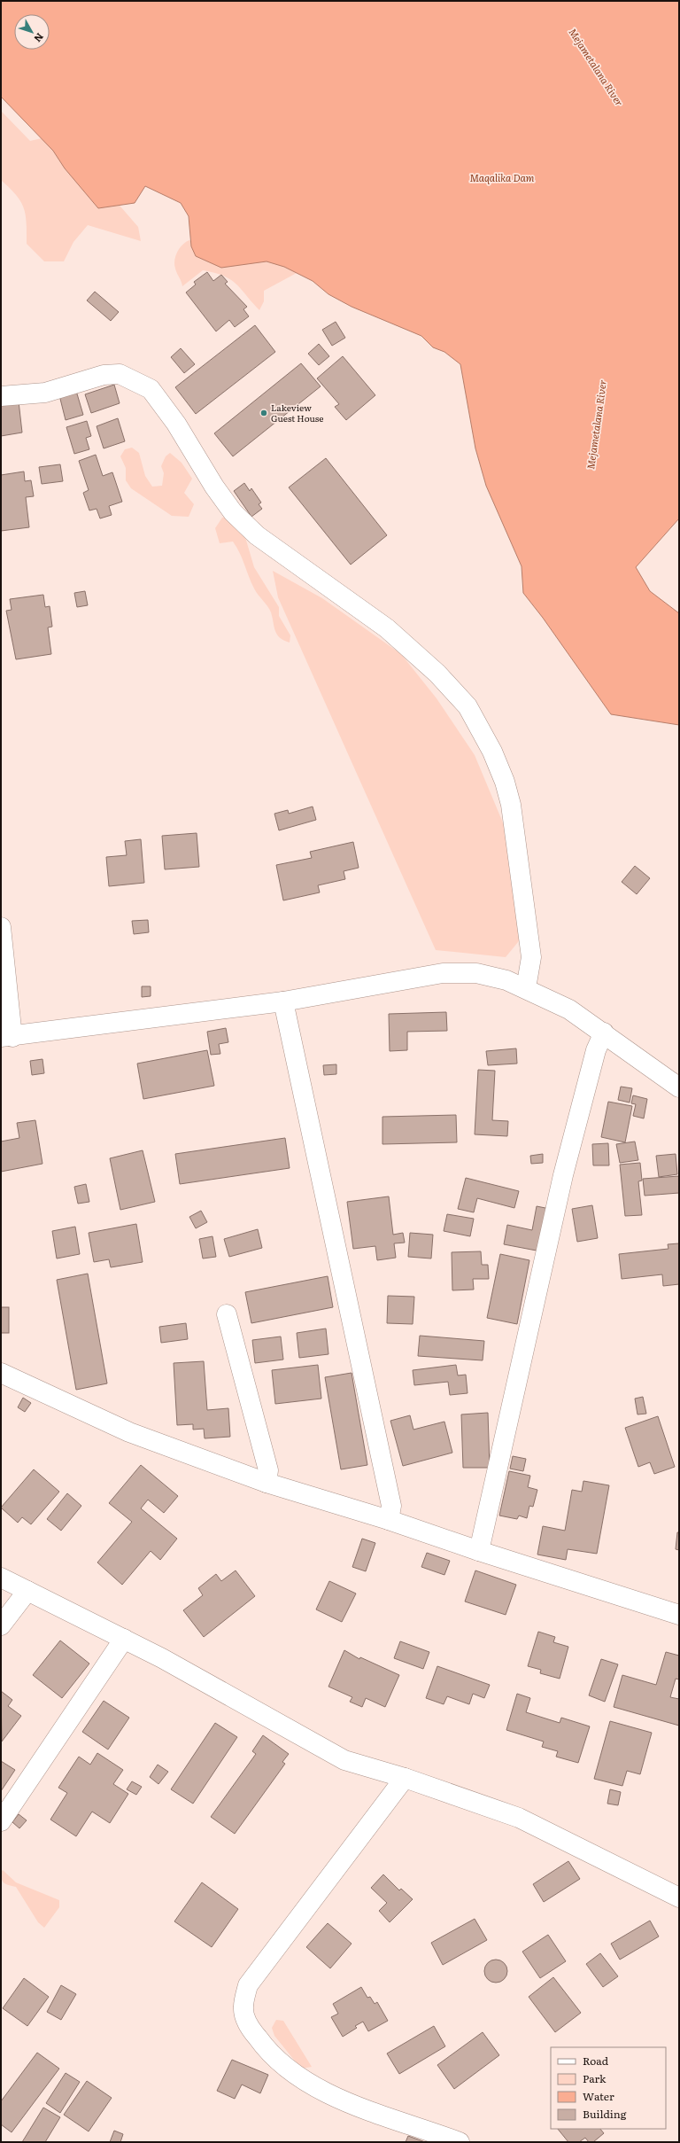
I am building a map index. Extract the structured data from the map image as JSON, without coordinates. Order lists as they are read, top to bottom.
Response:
{
  "water": ["Mejametalana River", "Maqalika Dam"],
  "places": ["Lakeview Guest House"],
  "legend": [
    "Road",
    "Park",
    "Water",
    "Building"
  ],
  "north": "bottom right"
}
